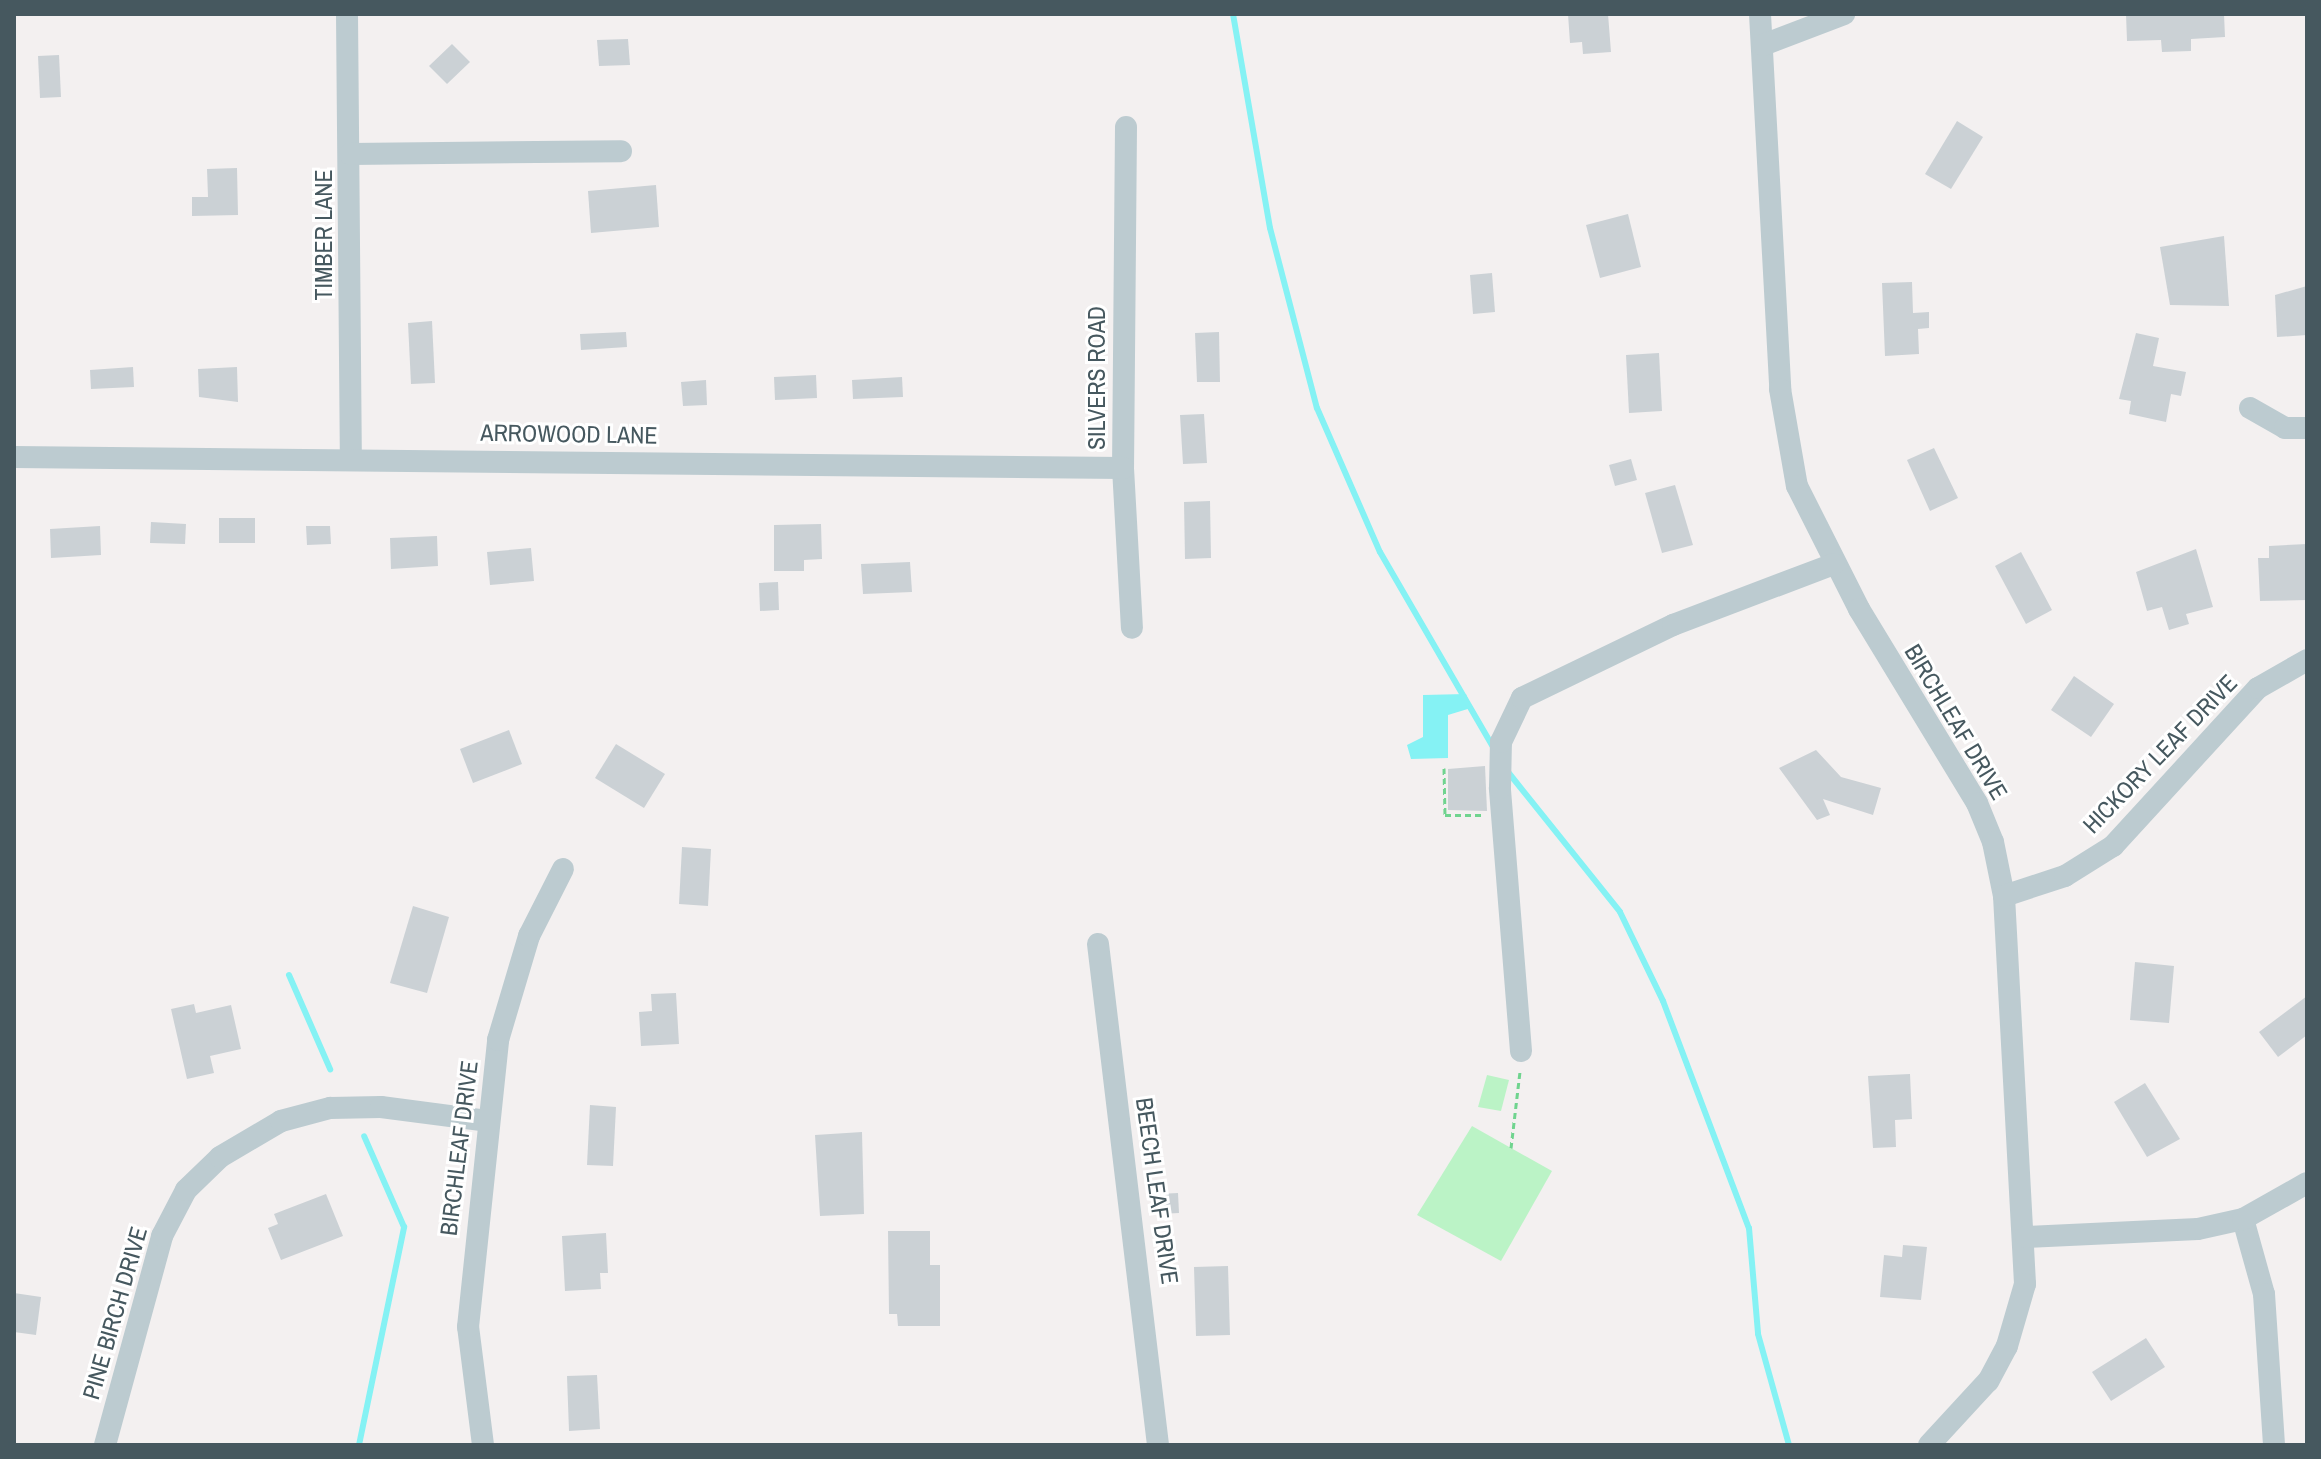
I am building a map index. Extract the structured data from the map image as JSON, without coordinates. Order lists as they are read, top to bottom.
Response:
{
  "streets": {
    "street": [
      "TIMBER LANE",
      "SILVERS ROAD",
      "ARROWOOD LANE",
      "BIRCHLEAF DRIVE",
      "HICKORY LEAF DRIVE",
      "BEECH LEAF DRIVE",
      "PINE BIRCH DRIVE"
    ]
  },
  "crossings": [
    ["TIMBER LANE", "ARROWOOD LANE"],
    ["SILVERS ROAD", "ARROWOOD LANE"],
    ["BIRCHLEAF DRIVE", "HICKORY LEAF DRIVE"],
    ["BIRCHLEAF DRIVE", "PINE BIRCH DRIVE"]
  ]
}
